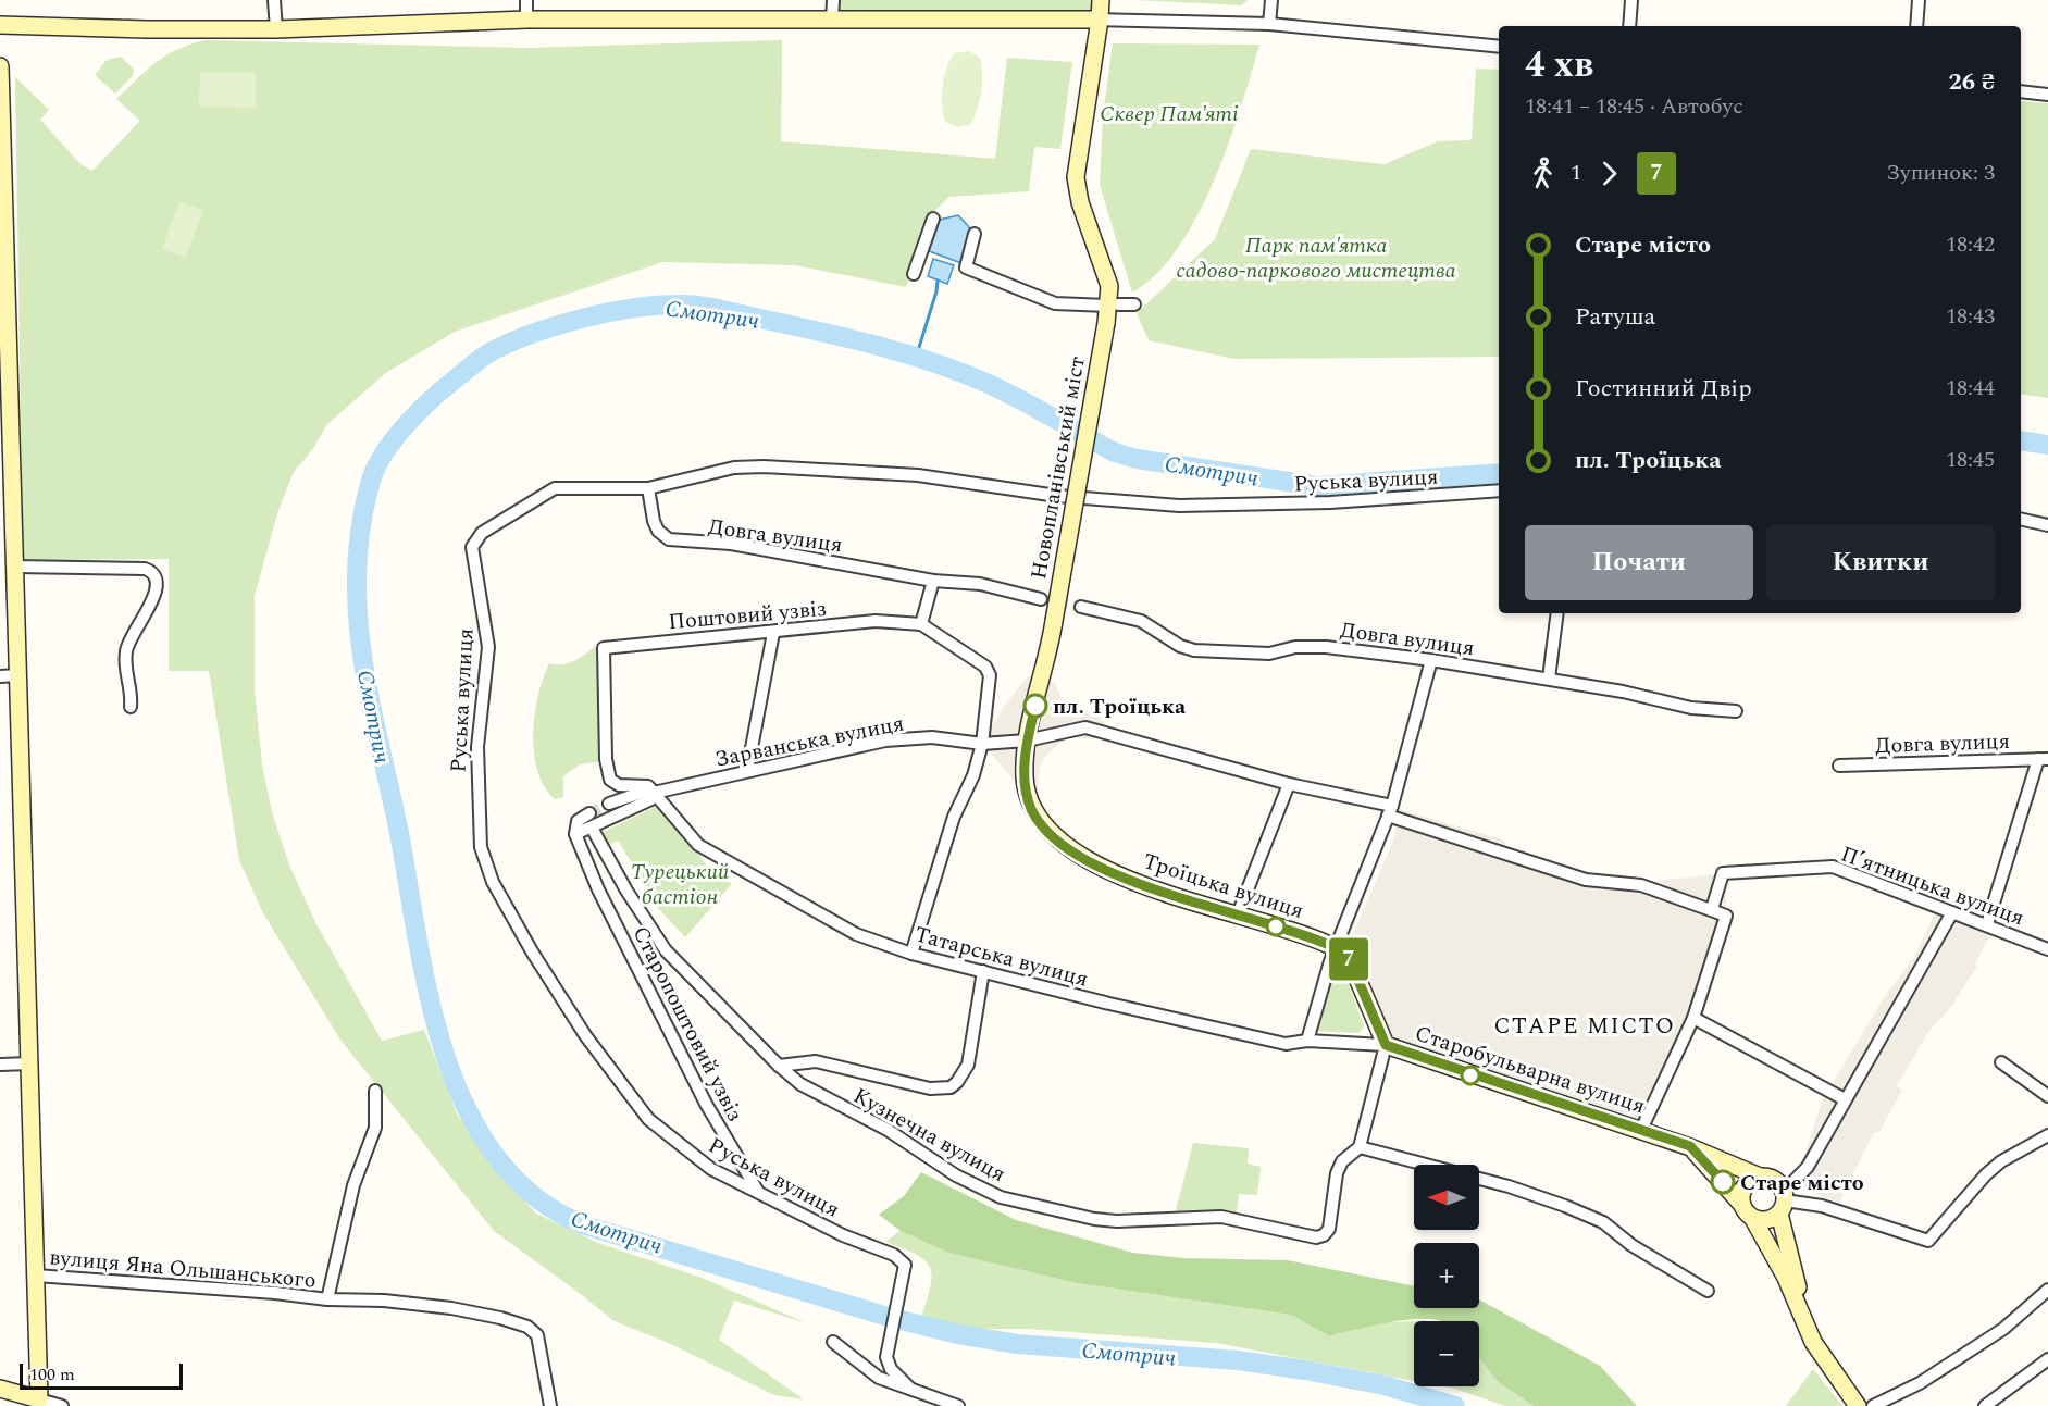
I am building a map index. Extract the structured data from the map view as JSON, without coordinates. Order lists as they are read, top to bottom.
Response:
{
  "streets": {
    "street": [
      "Новопланівський міст",
      "Руська вулиця",
      "Довга вулиця",
      "Поштовий узвіз",
      "Зарванська вулиця",
      "Троїцька вулиця",
      "Пʼятницька вулиця",
      "Татарська вулиця",
      "Старопоштовий узвіз",
      "Старобульварна вулиця",
      "Кузнечна вулиця",
      "вулиця Яна Ольшанського"
    ]
  },
  "crossings": [
    ["Новопланівський міст", "Зарванська вулиця"],
    ["Новопланівський міст", "Троїцька вулиця"],
    ["Руська вулиця", "Довга вулиця"],
    ["Руська вулиця", "Старопоштовий узвіз"],
    ["Поштовий узвіз", "Зарванська вулиця"],
    ["Поштовий узвіз", "Татарська вулиця"],
    ["Зарванська вулиця", "Троїцька вулиця"],
    ["Зарванська вулиця", "Пʼятницька вулиця"],
    ["Зарванська вулиця", "Татарська вулиця"],
    ["Троїцька вулиця", "Старобульварна вулиця"],
    ["Татарська вулиця", "Старобульварна вулиця"]
  ],
  "districts": ["СТАРЕ МІСТО"],
  "water": ["Смотрич"],
  "parks": ["Сквер Пам'яті", "Парк пам'ятка садово-паркового мистецтва", "Турецький бастіон"],
  "places": ["пл. Троїцька", "Старе місто"],
  "lines": ["bus line 7"],
  "scale_bar": "100 m",
  "north": "left",
  "page": {
    "on_map": "7",
    "heading": ["4 хв", "18:41 – 18:45 · Автобус", "26 ₴"],
    "legs": ["1", "7", "Зупинок: 3"],
    "list": [
      {
        "name": "Старе місто",
        "value": "18:42"
      },
      {
        "name": "Ратуша",
        "value": "18:43"
      },
      {
        "name": "Гостинний Двір",
        "value": "18:44"
      },
      {
        "name": "пл. Троїцька",
        "value": "18:45"
      }
    ],
    "buttons": ["Почати", "Квитки"],
    "map_buttons": ["+", "−"],
    "scale": "100 m"
  }
}
